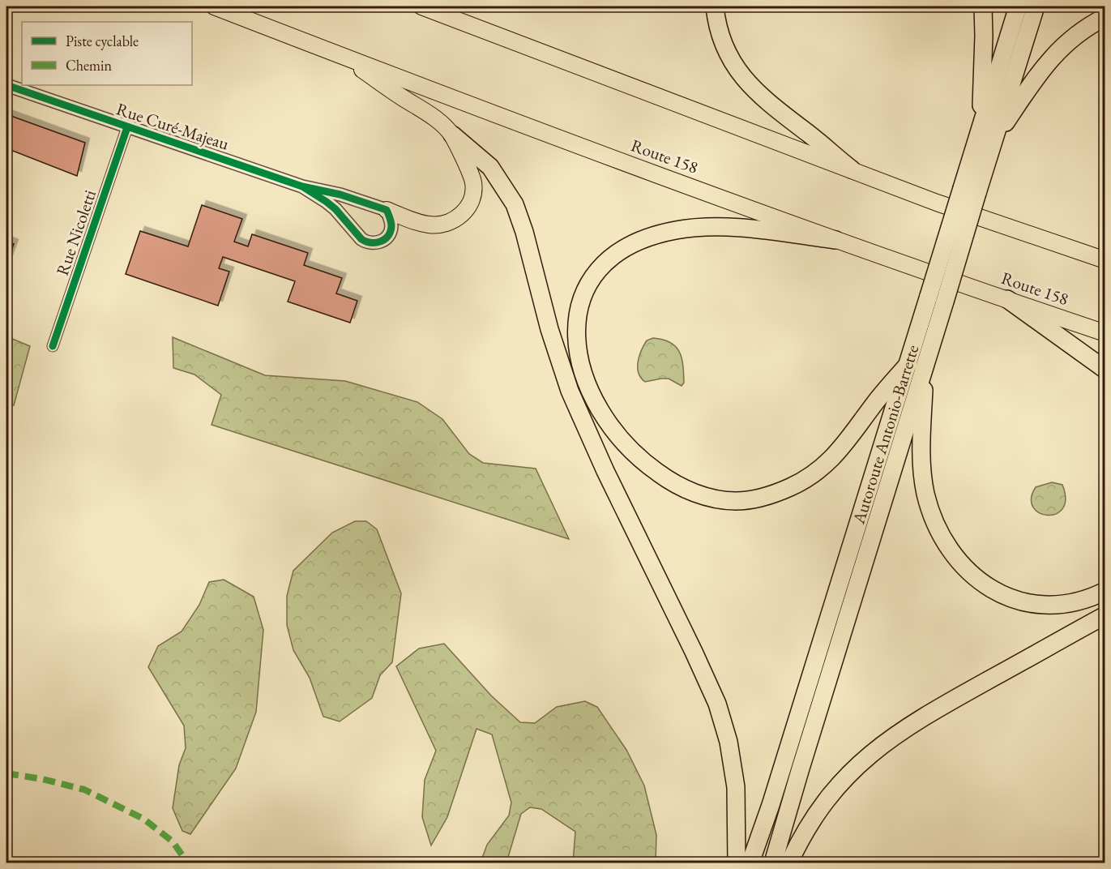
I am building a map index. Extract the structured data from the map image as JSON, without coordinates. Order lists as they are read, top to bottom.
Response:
{
  "streets": {
    "highway": ["Route 158", "Autoroute Antonio-Barrette"],
    "street": ["Rue Curé-Majeau", "Rue Nicoletti"]
  },
  "crossings": [
    ["Rue Curé-Majeau", "Rue Nicoletti"]
  ],
  "legend": ["Piste cyclable", "Chemin"]
}
